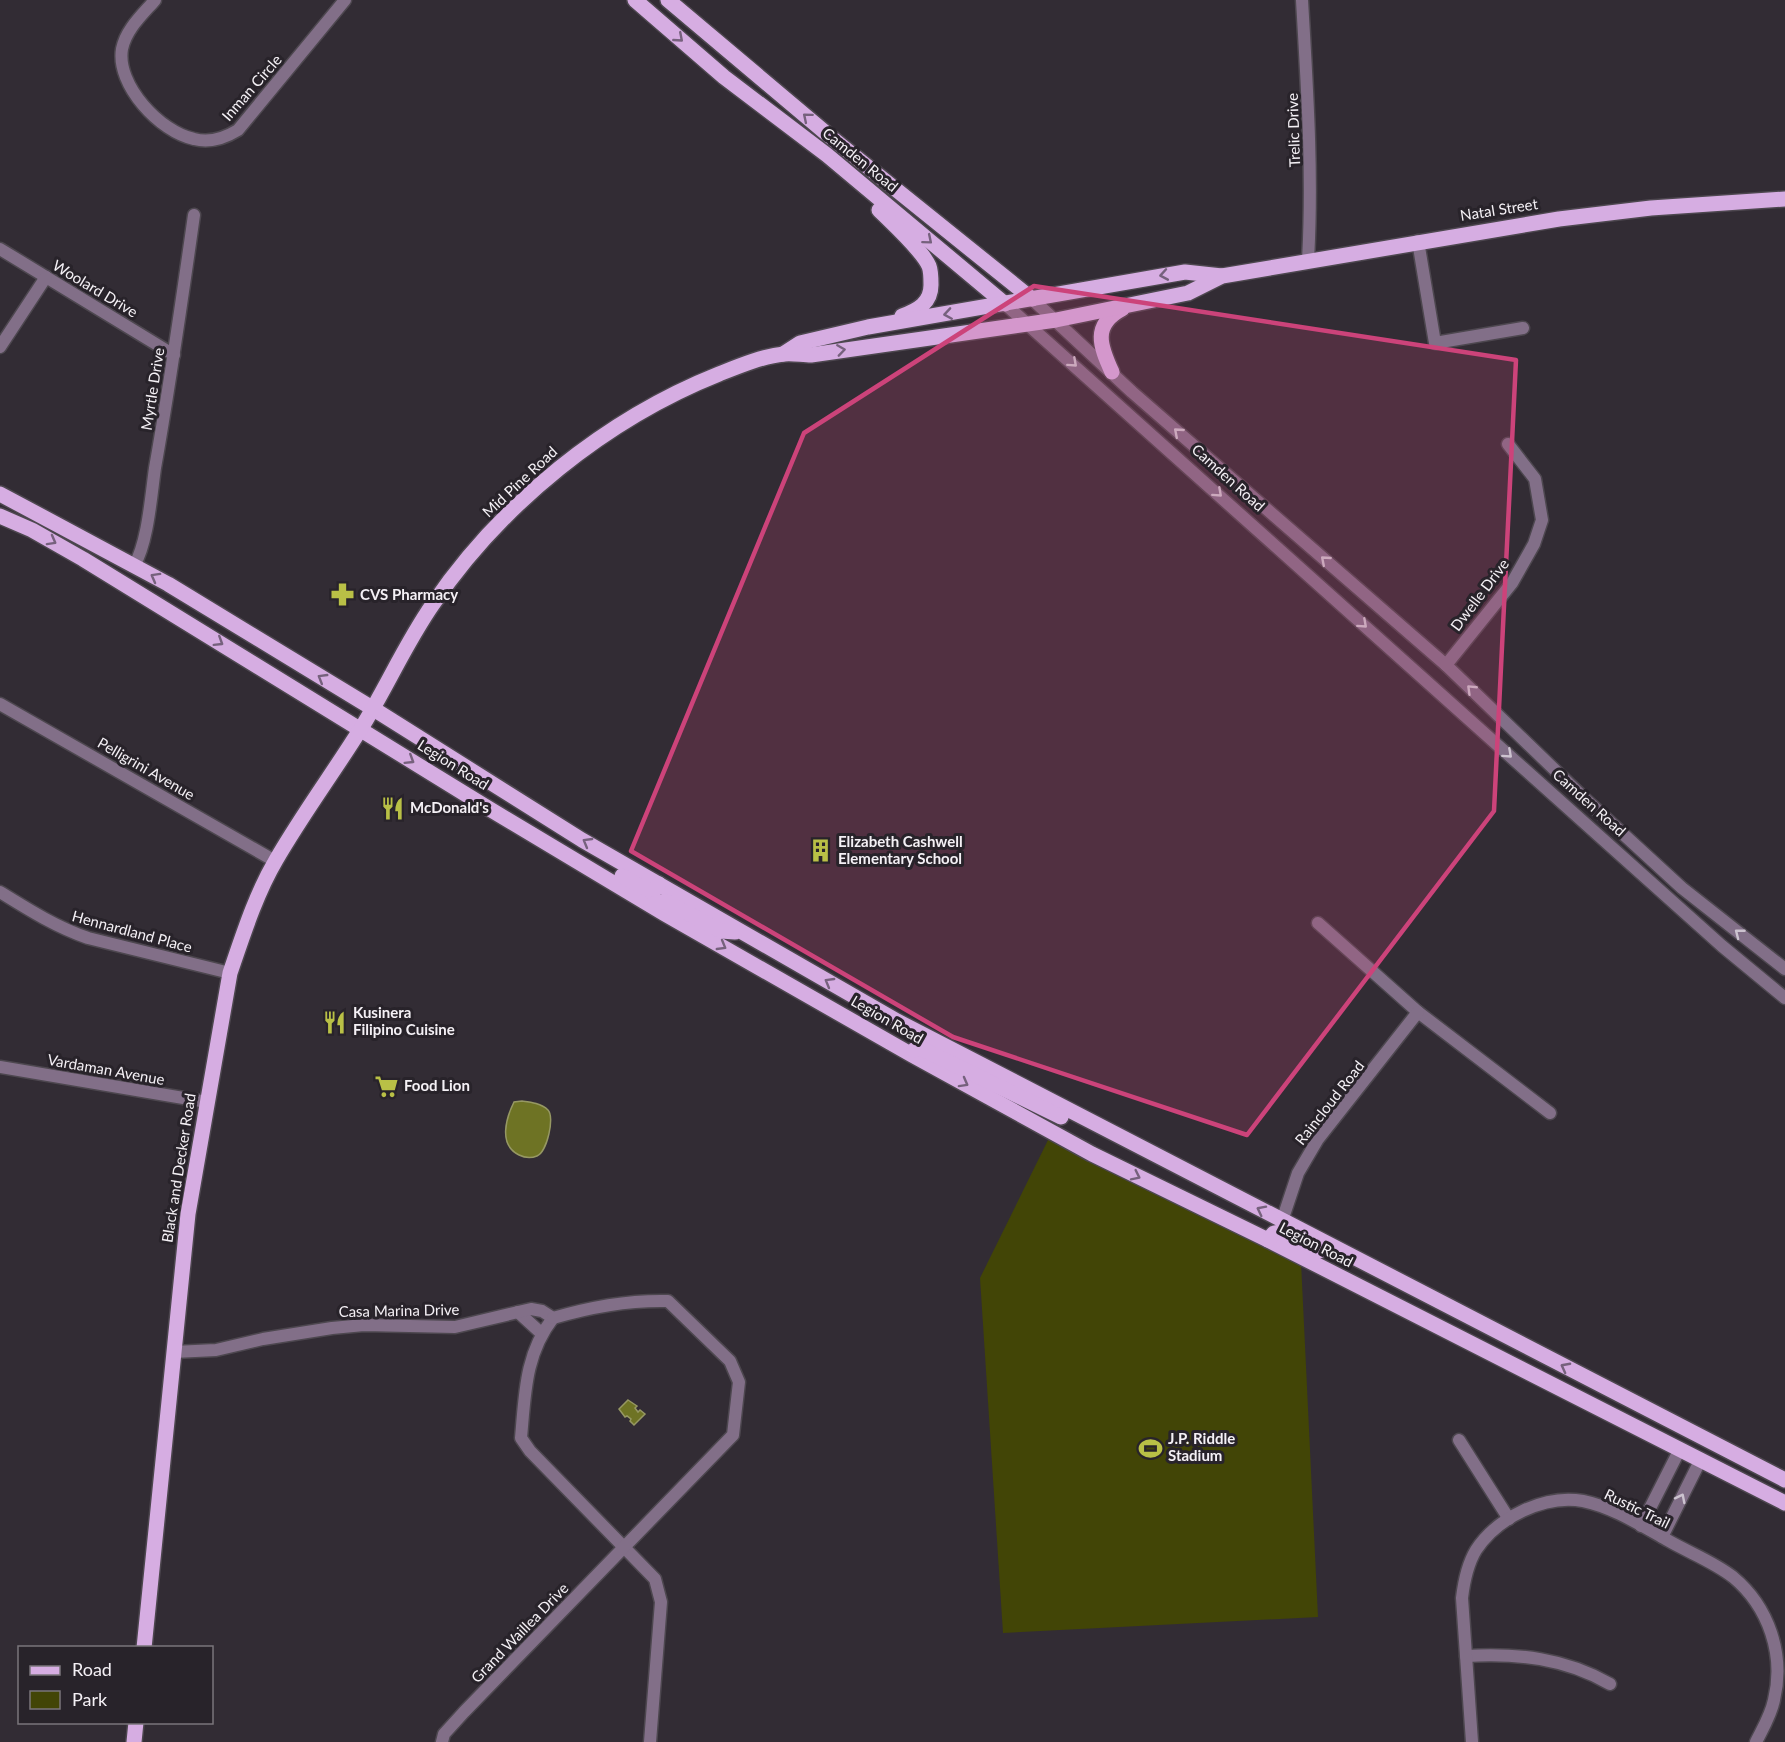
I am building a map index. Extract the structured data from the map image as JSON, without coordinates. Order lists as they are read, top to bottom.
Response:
{
  "streets": {
    "main road": [
      "Camden Road",
      "Natal Street",
      "Mid Pine Road",
      "Legion Road",
      "Black and Decker Road"
    ],
    "street": [
      "Inman Circle",
      "Trelic Drive",
      "Woolard Drive",
      "Myrtle Drive",
      "Dwelle Drive",
      "Pelligrini Avenue",
      "Hennardland Place",
      "Vardaman Avenue",
      "Raincloud Road",
      "Casa Marina Drive",
      "Rustic Trail",
      "Grand Waillea Drive"
    ]
  },
  "crossings": [
    ["Trelic Drive", "Natal Street"],
    ["Camden Road", "Natal Street"],
    ["Camden Road", "Mid Pine Road"],
    ["Camden Road", "Dwelle Drive"],
    ["Natal Street", "Mid Pine Road"],
    ["Woolard Drive", "Myrtle Drive"],
    ["Myrtle Drive", "Legion Road"],
    ["Mid Pine Road", "Legion Road"],
    ["Mid Pine Road", "Black and Decker Road"],
    ["Legion Road", "Raincloud Road"],
    ["Legion Road", "Black and Decker Road"],
    ["Pelligrini Avenue", "Black and Decker Road"],
    ["Hennardland Place", "Black and Decker Road"],
    ["Vardaman Avenue", "Black and Decker Road"],
    ["Black and Decker Road", "Casa Marina Drive"]
  ],
  "places": {
    "pharmacy": ["CVS Pharmacy"],
    "restaurant": ["McDonald's", "Kusinera Filipino Cuisine"],
    "building": ["Elizabeth Cashwell Elementary School"],
    "supermarket": ["Food Lion"],
    "sports": ["J.P. Riddle Stadium"]
  },
  "legend": ["Road", "Park"]
}
